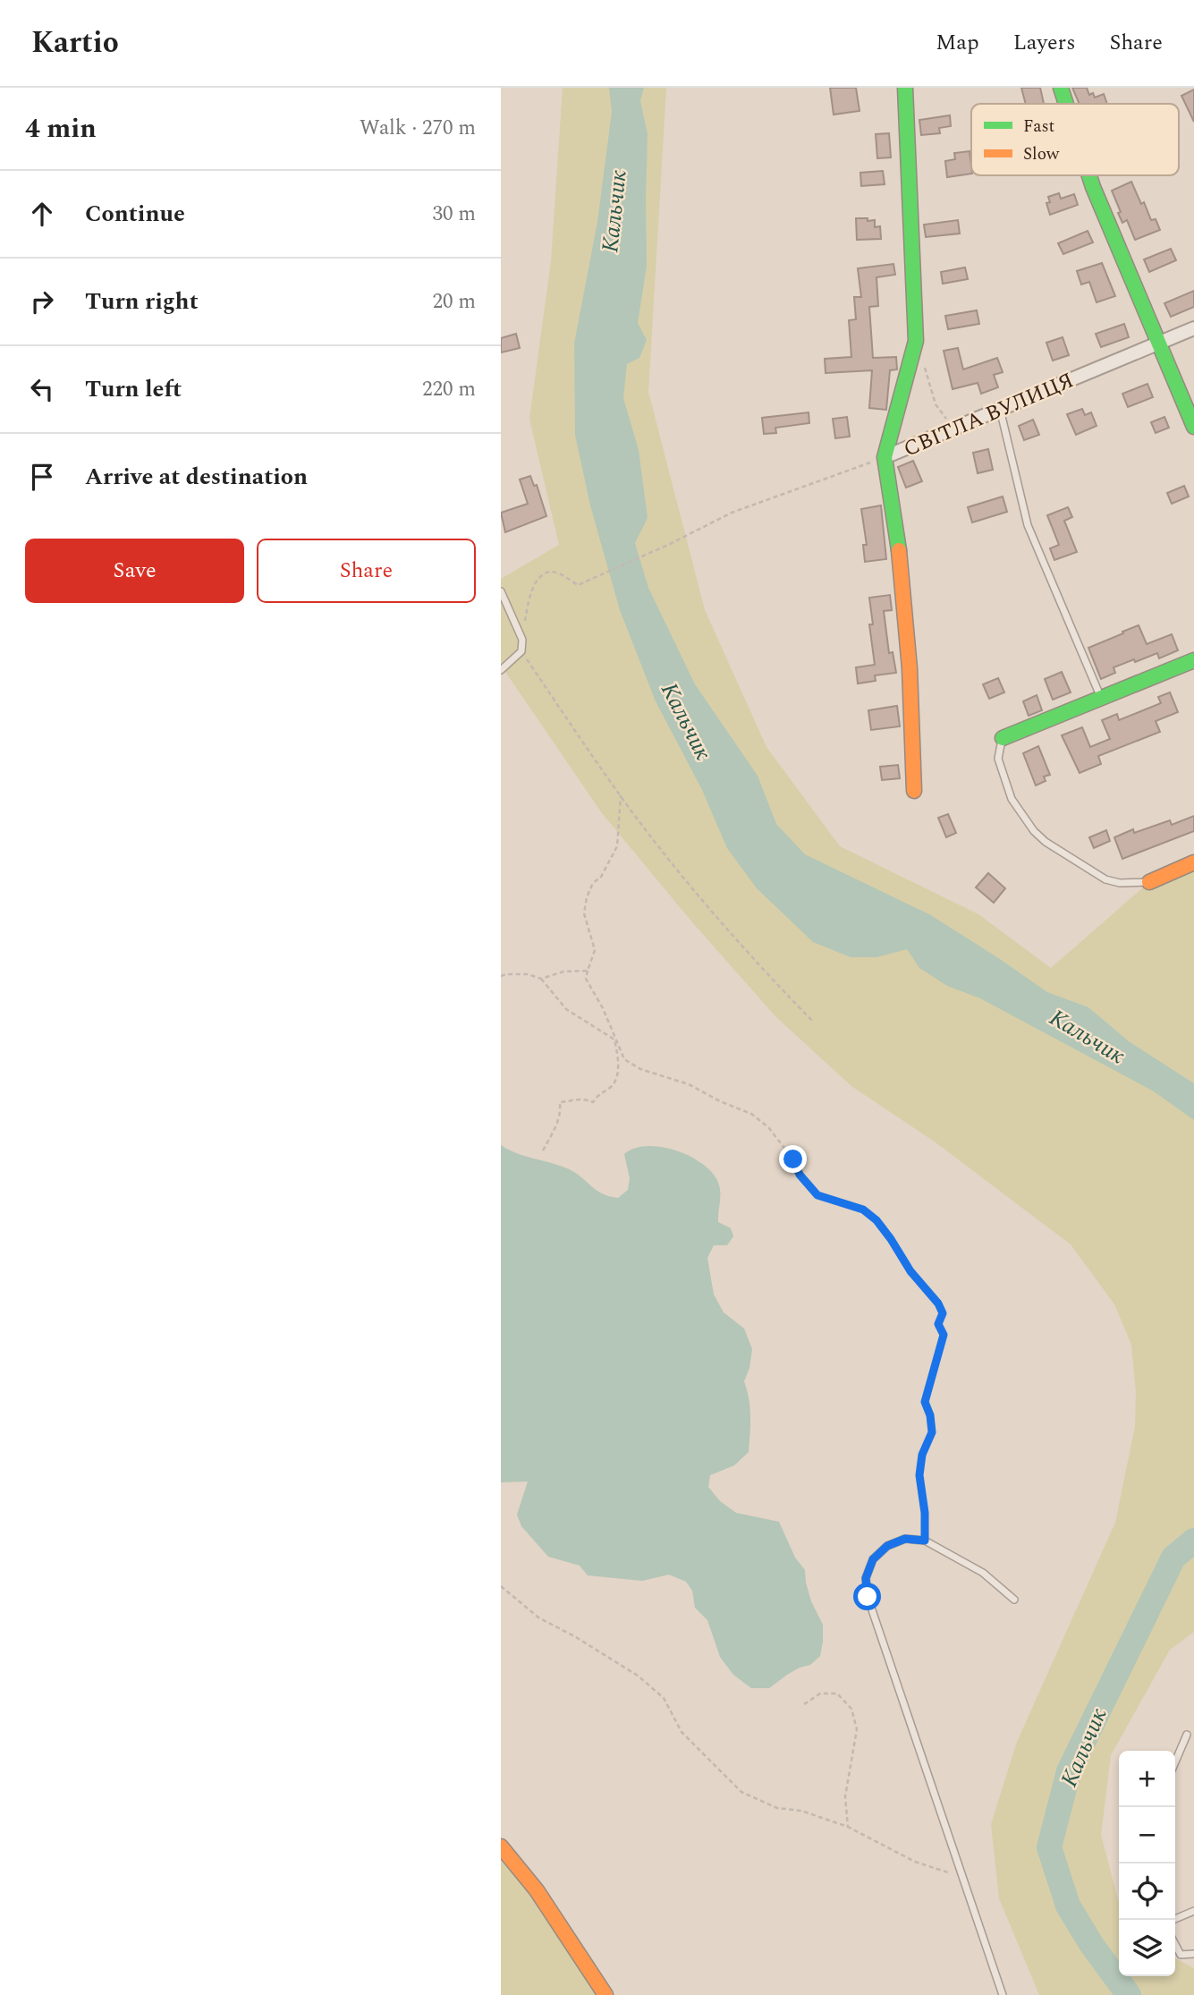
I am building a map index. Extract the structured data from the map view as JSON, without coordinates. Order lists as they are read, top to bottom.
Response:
{
  "streets": {
    "street": ["СВІТЛА ВУЛИЦЯ"]
  },
  "water": ["Кальчик"],
  "legend": ["Fast", "Slow"],
  "page": {
    "header": "Kartio",
    "nav": ["Map", "Layers", "Share"],
    "heading": ["4 min", "Walk · 270 m"],
    "list": [
      ["Continue", "30 m"],
      ["Turn right", "20 m"],
      ["Turn left", "220 m"],
      "Arrive at destination"
    ],
    "buttons": ["Save", "Share"],
    "map_buttons": ["+", "−"]
  }
}
